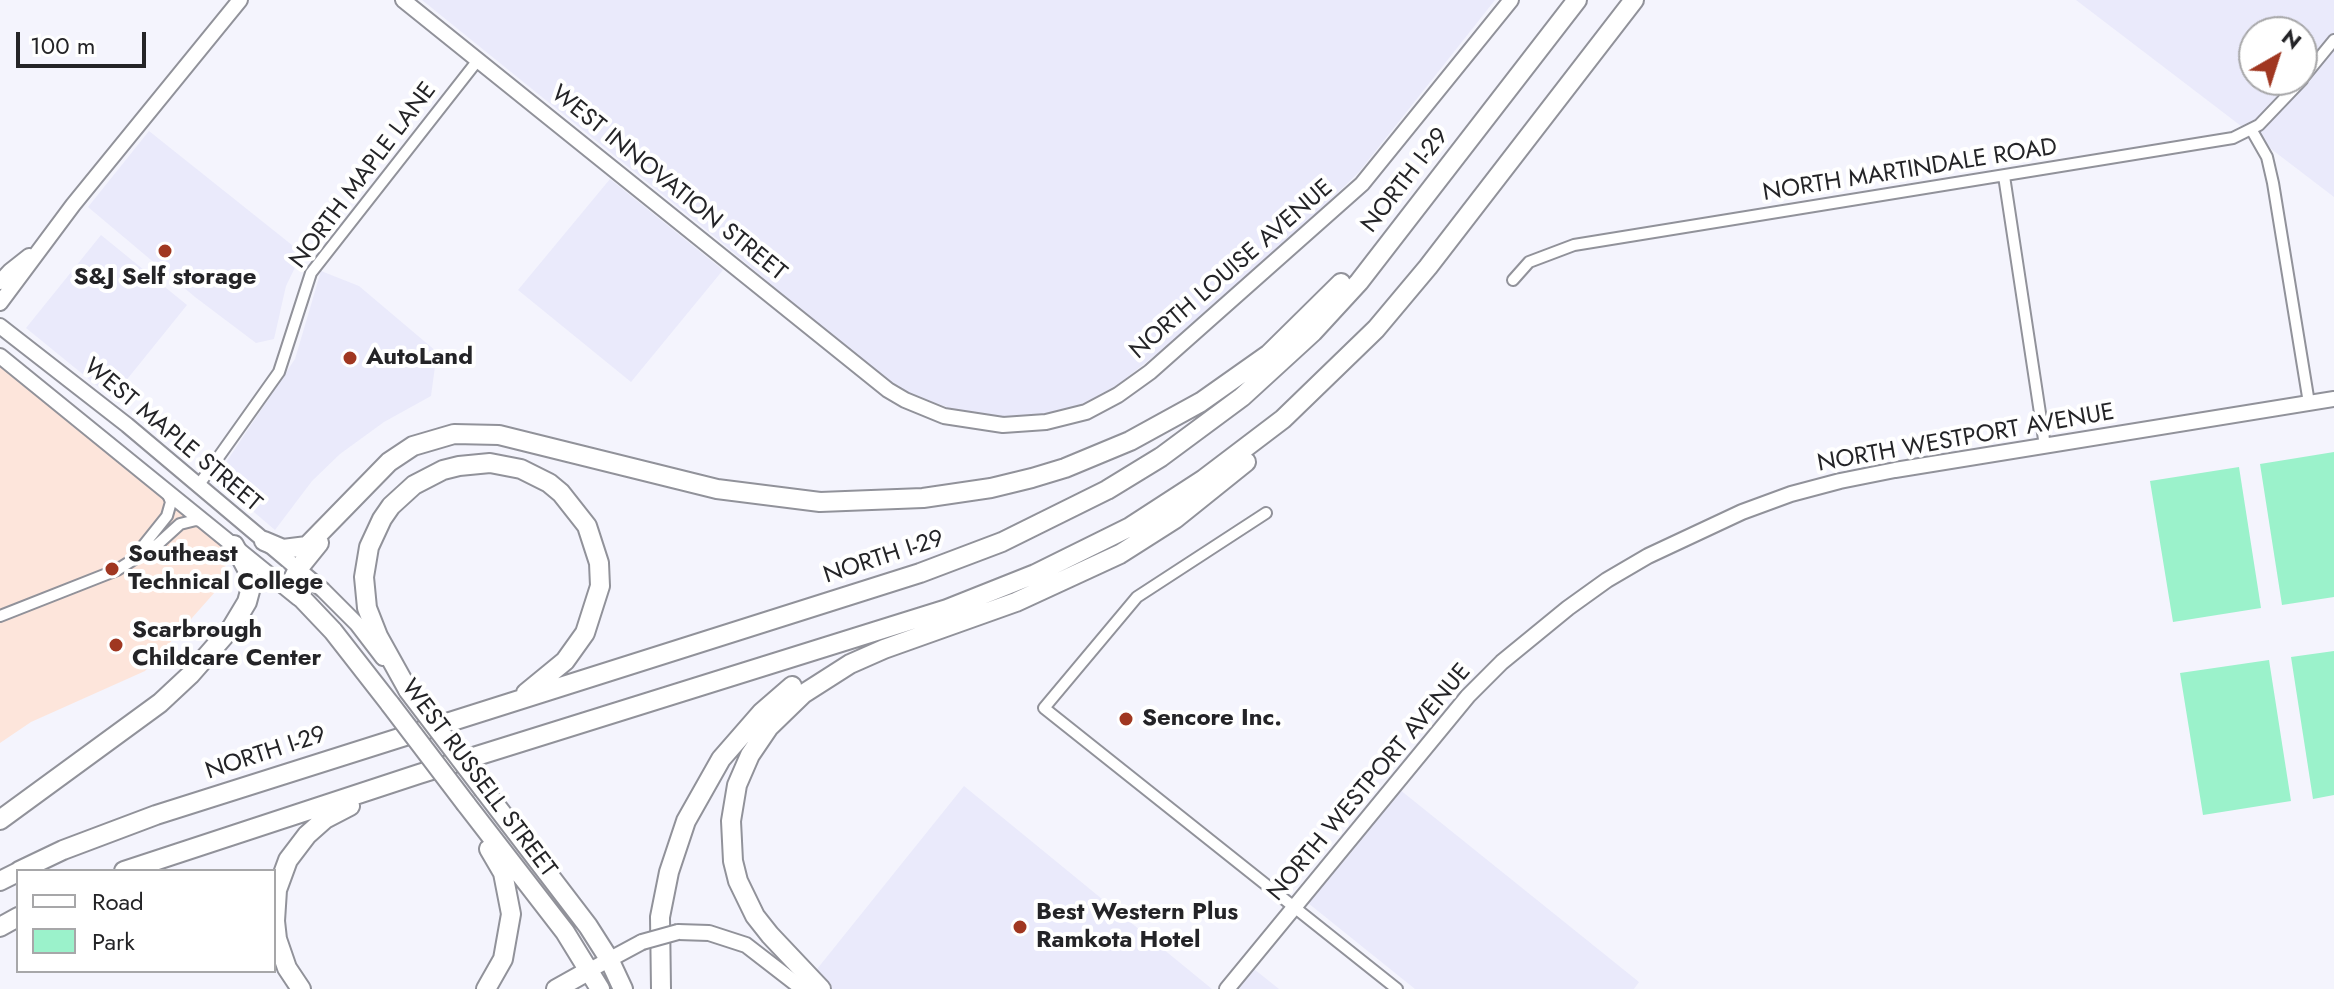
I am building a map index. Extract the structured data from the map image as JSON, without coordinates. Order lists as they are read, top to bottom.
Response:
{
  "streets": {
    "highway": ["NORTH I-29", "WEST RUSSELL STREET"],
    "main road": [
      "WEST INNOVATION STREET",
      "NORTH LOUISE AVENUE",
      "WEST MAPLE STREET",
      "NORTH WESTPORT AVENUE"
    ],
    "street": ["NORTH MARTINDALE ROAD", "NORTH MAPLE LANE"]
  },
  "crossings": [
    ["NORTH MAPLE LANE", "WEST INNOVATION STREET"],
    ["NORTH MAPLE LANE", "WEST MAPLE STREET"],
    ["NORTH I-29", "WEST RUSSELL STREET"],
    ["WEST INNOVATION STREET", "NORTH LOUISE AVENUE"],
    ["WEST MAPLE STREET", "WEST RUSSELL STREET"]
  ],
  "places": [
    "S&J Self storage",
    "AutoLand",
    "Southeast Technical College",
    "Scarbrough Childcare Center",
    "Sencore Inc.",
    "Best Western Plus Ramkota Hotel"
  ],
  "legend": ["Road", "Park"],
  "scale_bar": "100 m",
  "north": "top right"
}
